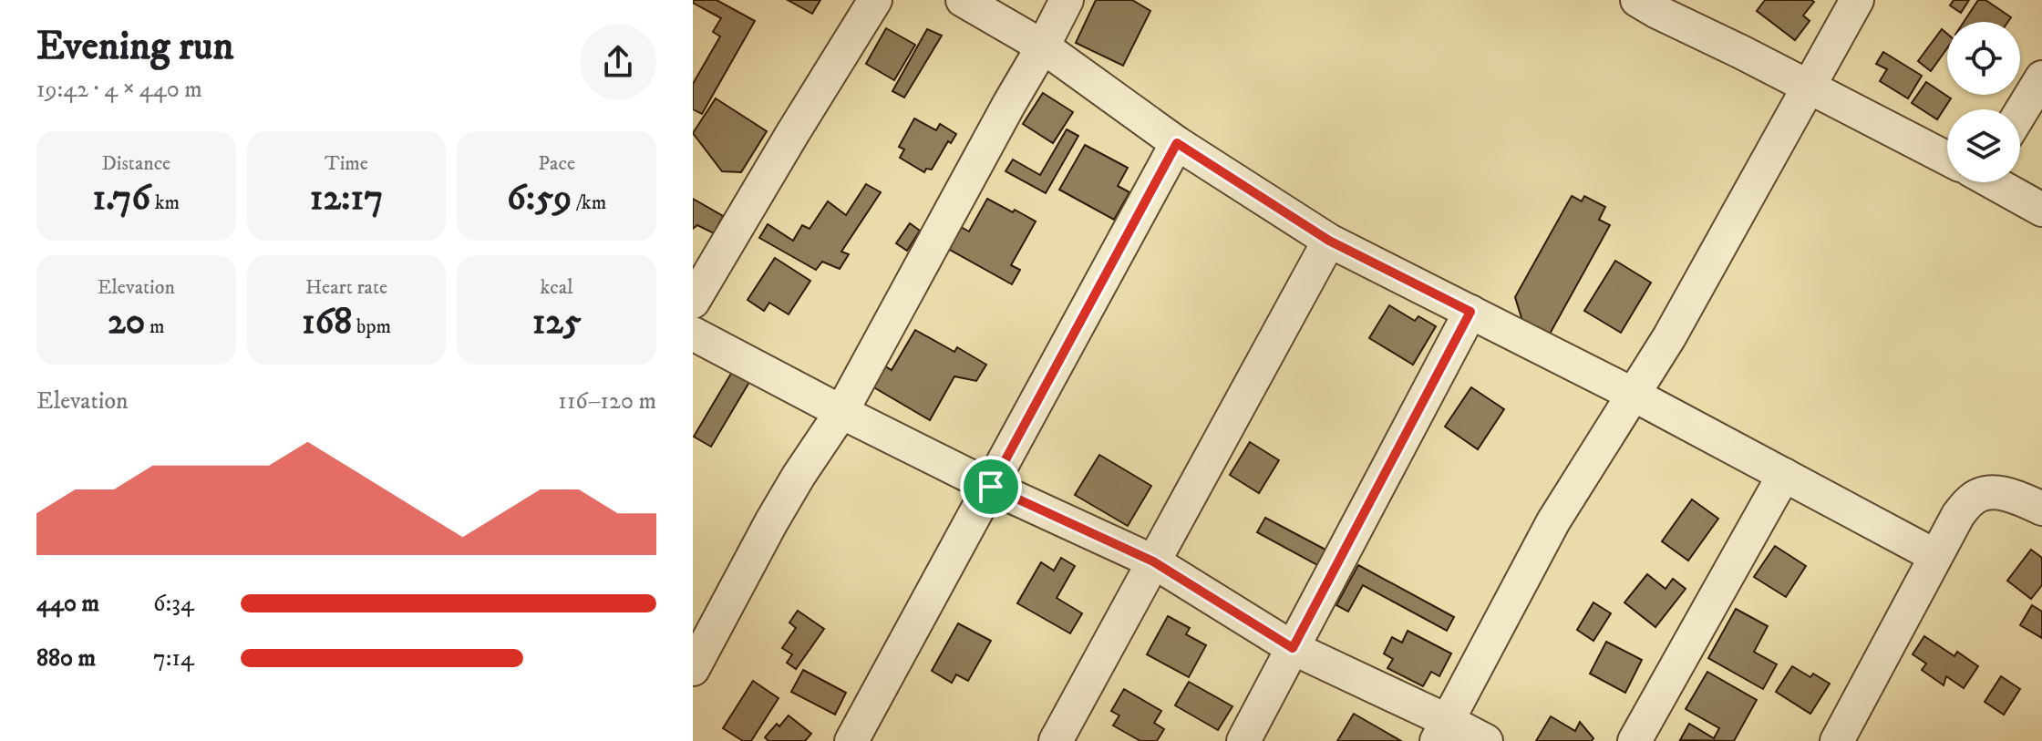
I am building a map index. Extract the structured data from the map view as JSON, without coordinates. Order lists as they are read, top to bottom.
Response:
{
  "page": {
    "heading": ["Evening run", "19:42 · 4 × 440 m"],
    "stats": [
      ["Distance", "1.76 km"],
      ["Time", "12:17"],
      ["Pace", "6:59 /km"],
      ["Elevation", "20 m"],
      ["Heart rate", "168 bpm"],
      ["kcal", "125"]
    ],
    "chart": ["Elevation", "116–120 m"],
    "list": [
      {
        "name": "440 m",
        "note": "6:34"
      },
      {
        "name": "880 m",
        "note": "7:14"
      }
    ]
  }
}
